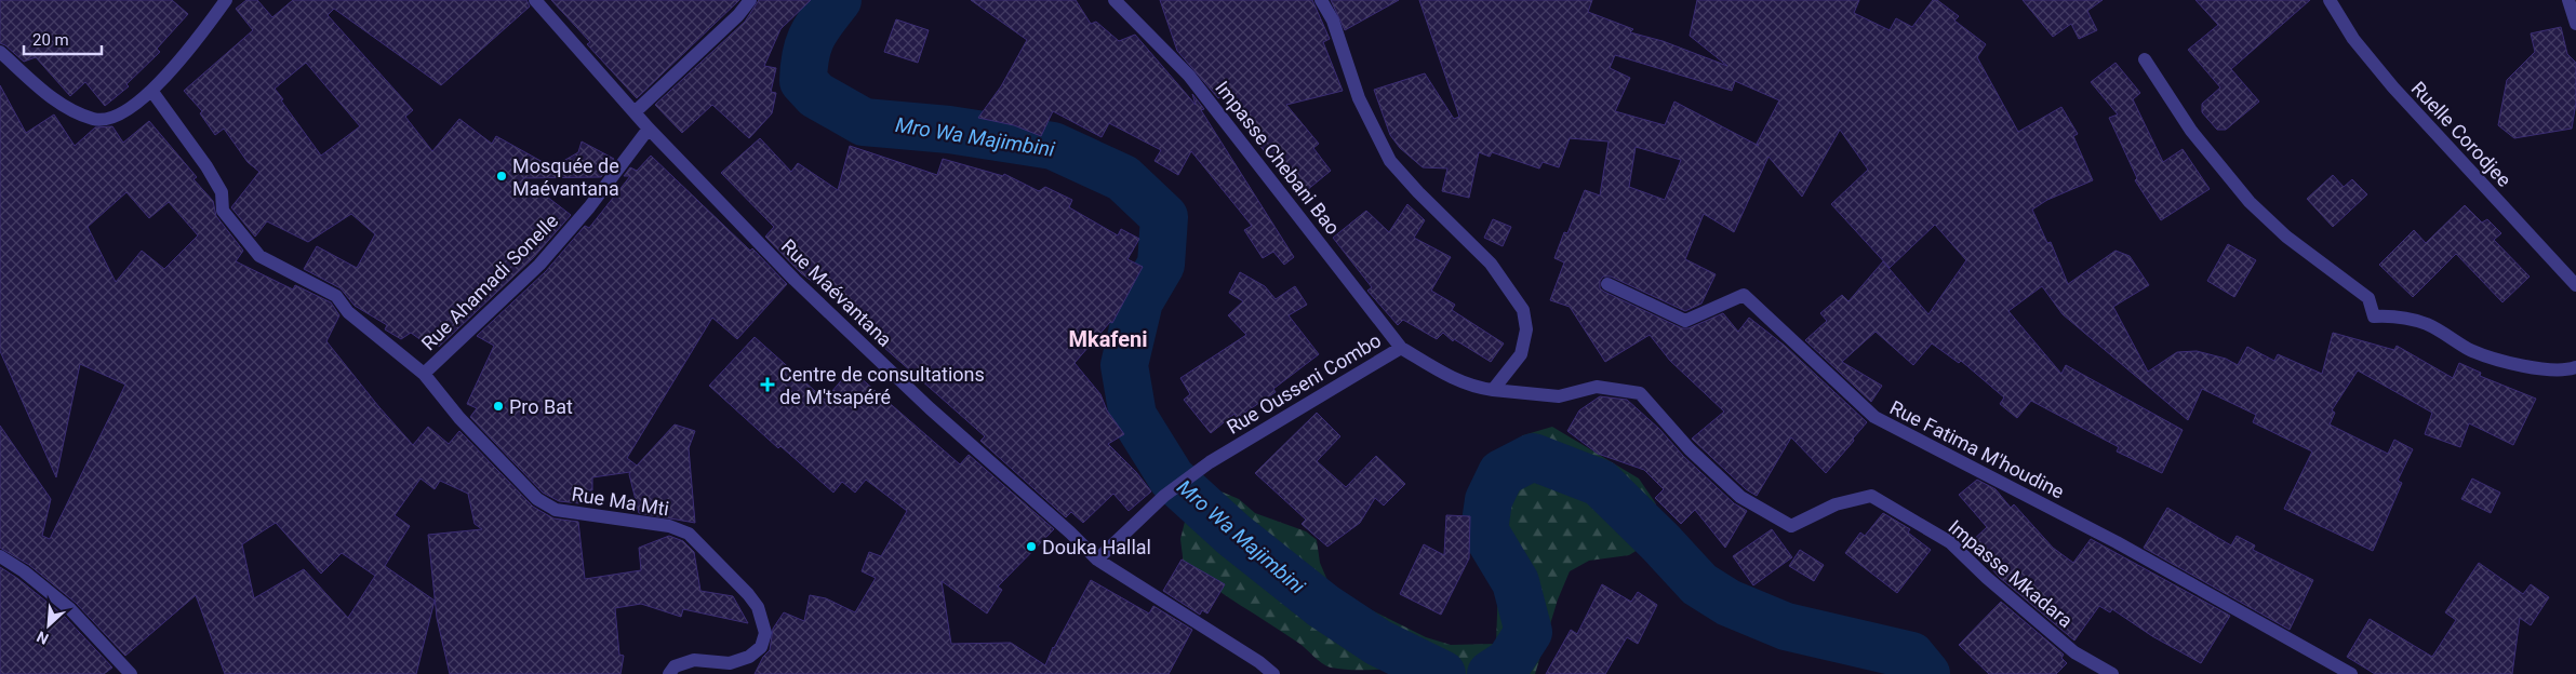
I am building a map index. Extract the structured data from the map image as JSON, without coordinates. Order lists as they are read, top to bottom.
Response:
{
  "streets": {
    "street": [
      "Ruelle Corodjee",
      "Impasse Chebani Bao",
      "Rue Ahamadi Sonelle",
      "Rue Maévantana",
      "Rue Ousseni Combo",
      "Rue Fatima M'houdine",
      "Rue Ma Mti",
      "Impasse Mkadara"
    ]
  },
  "crossings": [
    ["Impasse Chebani Bao", "Rue Ousseni Combo"],
    ["Rue Ahamadi Sonelle", "Rue Maévantana"],
    ["Rue Ahamadi Sonelle", "Rue Ma Mti"],
    ["Rue Maévantana", "Rue Ousseni Combo"],
    ["Rue Ousseni Combo", "Impasse Mkadara"]
  ],
  "districts": ["Mkafeni"],
  "water": ["Mro Wa Majimbini"],
  "places": {
    "other": ["Mosquée de Maévantana", "Pro Bat", "Douka Hallal"],
    "health": ["Centre de consultations de M'tsapéré"]
  },
  "scale_bar": "20 m",
  "north": "bottom left"
}
